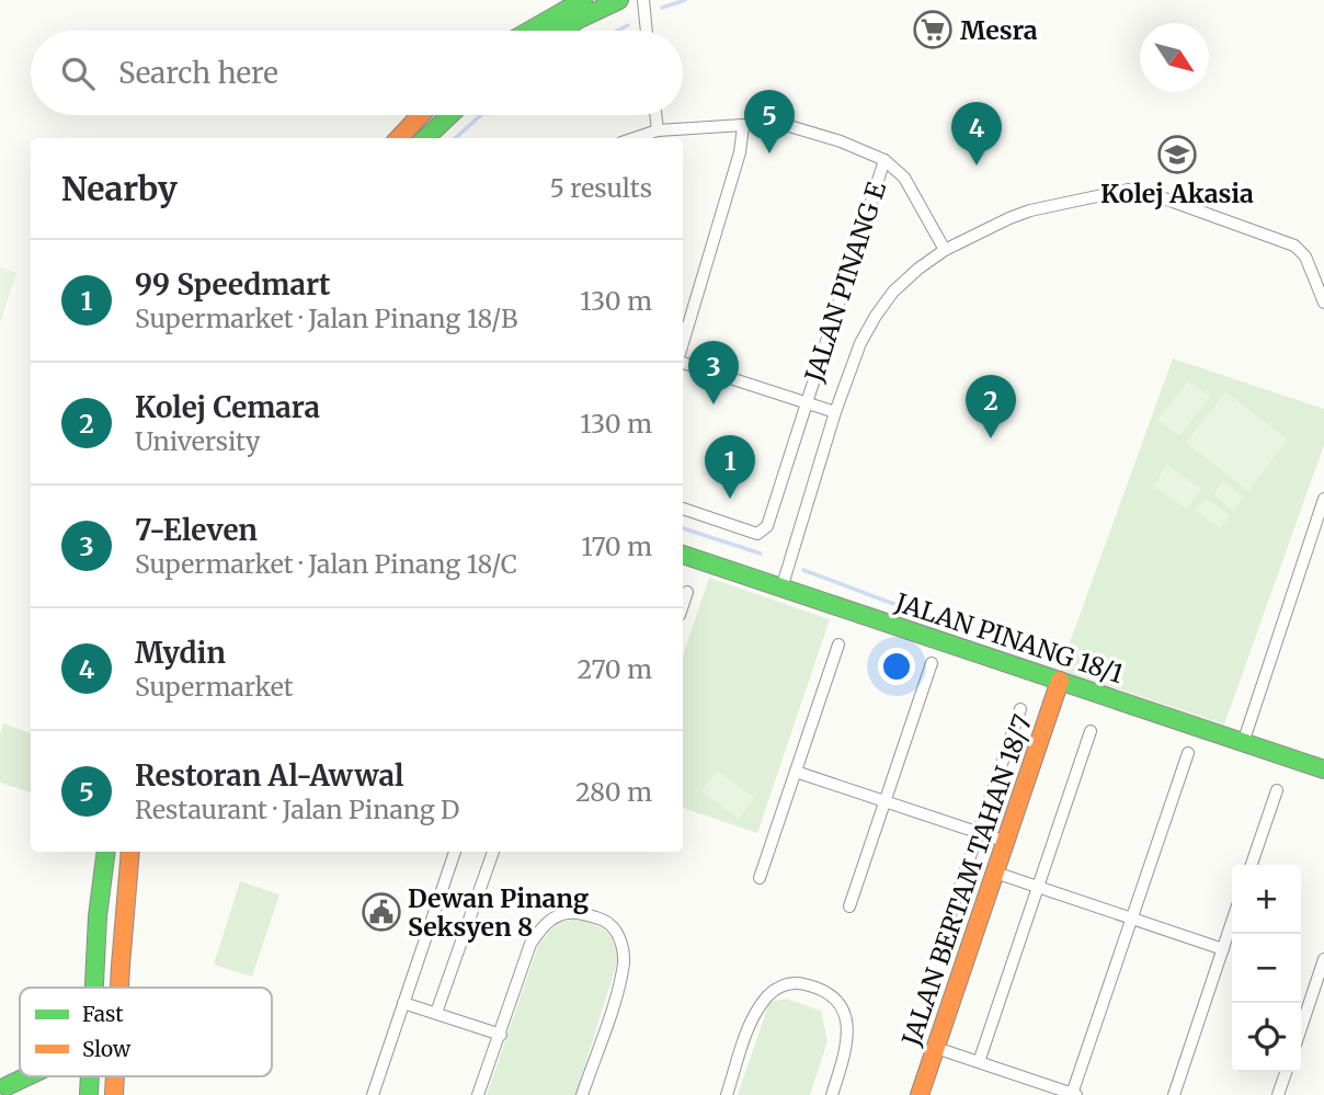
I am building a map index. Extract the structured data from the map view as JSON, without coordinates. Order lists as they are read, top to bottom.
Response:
{
  "streets": {
    "street": ["JALAN PINANG E", "JALAN PINANG 18/1", "JALAN BERTAM TAHAN 18/7"]
  },
  "crossings": [
    ["JALAN PINANG 18/1", "JALAN BERTAM TAHAN 18/7"]
  ],
  "places": {
    "supermarket": ["Mesra"],
    "school or university": ["Kolej Akasia"],
    "public building": ["Dewan Pinang Seksyen 8"]
  },
  "legend": ["Fast", "Slow"],
  "north": "bottom right",
  "page": {
    "search": "Search here",
    "pins": [
      "5",
      "4",
      "3",
      "2",
      "1"
    ],
    "heading": ["Nearby", "5 results"],
    "list": [
      {
        "mark": "1",
        "name": "99 Speedmart",
        "note": "Supermarket · Jalan Pinang 18/B",
        "value": "130 m"
      },
      {
        "mark": "2",
        "name": "Kolej Cemara",
        "note": "University",
        "value": "130 m"
      },
      {
        "mark": "3",
        "name": "7-Eleven",
        "note": "Supermarket · Jalan Pinang 18/C",
        "value": "170 m"
      },
      {
        "mark": "4",
        "name": "Mydin",
        "note": "Supermarket",
        "value": "270 m"
      },
      {
        "mark": "5",
        "name": "Restoran Al-Awwal",
        "note": "Restaurant · Jalan Pinang D",
        "value": "280 m"
      }
    ],
    "map_buttons": ["+", "−"]
  }
}
